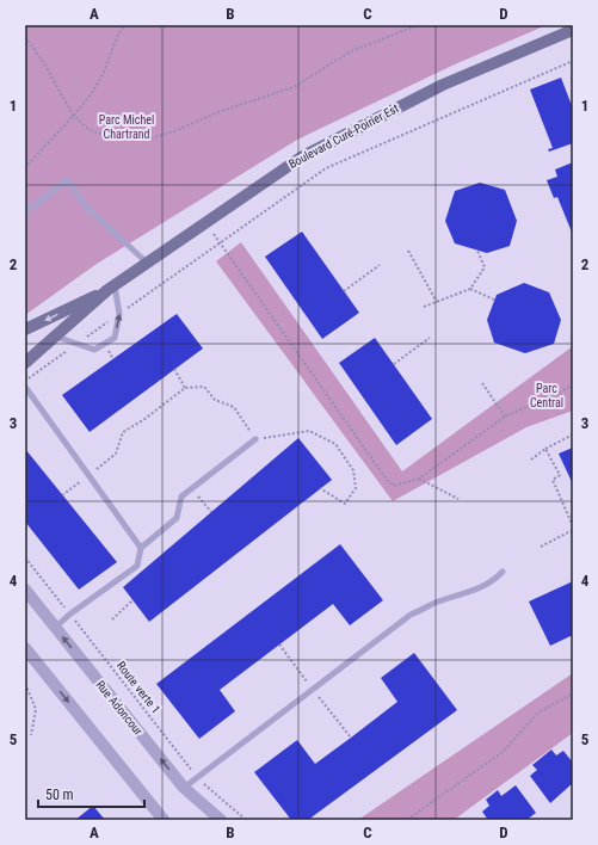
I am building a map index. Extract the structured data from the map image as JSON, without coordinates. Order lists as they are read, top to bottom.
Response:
{
  "streets": {
    "main road": ["Boulevard Curé-Poirier Est"],
    "street": ["Rue Adoncour"],
    "path": ["Route verte 1"]
  },
  "parks": ["Parc Michel Chartrand", "Parc Central"],
  "scale_bar": "50 m",
  "grid": {
    "columns": [
      "A",
      "B",
      "C",
      "D"
    ],
    "rows": [
      "1",
      "2",
      "3",
      "4",
      "5"
    ]
  }
}
